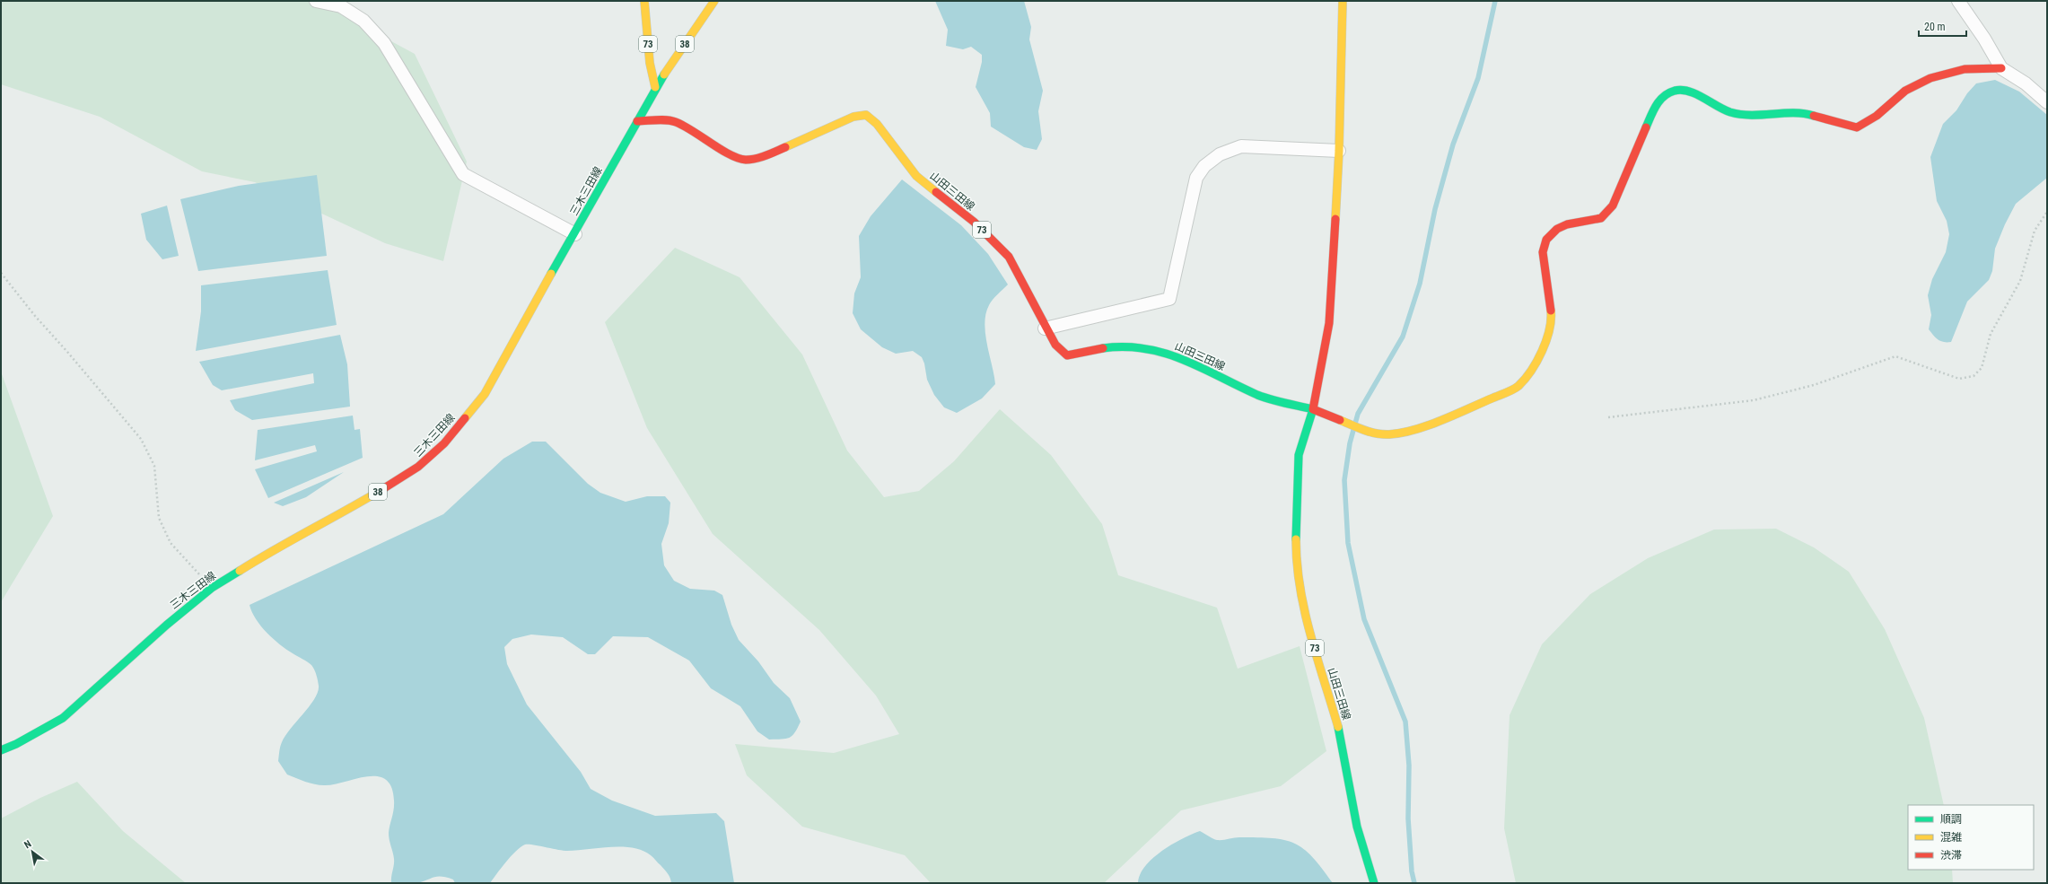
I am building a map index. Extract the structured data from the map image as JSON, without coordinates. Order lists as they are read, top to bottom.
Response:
{
  "streets": {
    "main road": [
      "73",
      "38",
      "三木三田線",
      "山田三田線"
    ]
  },
  "crossings": [
    ["73", "三木三田線"],
    ["三木三田線", "山田三田線"]
  ],
  "legend": ["順調", "混雑", "渋滞"],
  "scale_bar": "20 m",
  "north": "top left"
}
